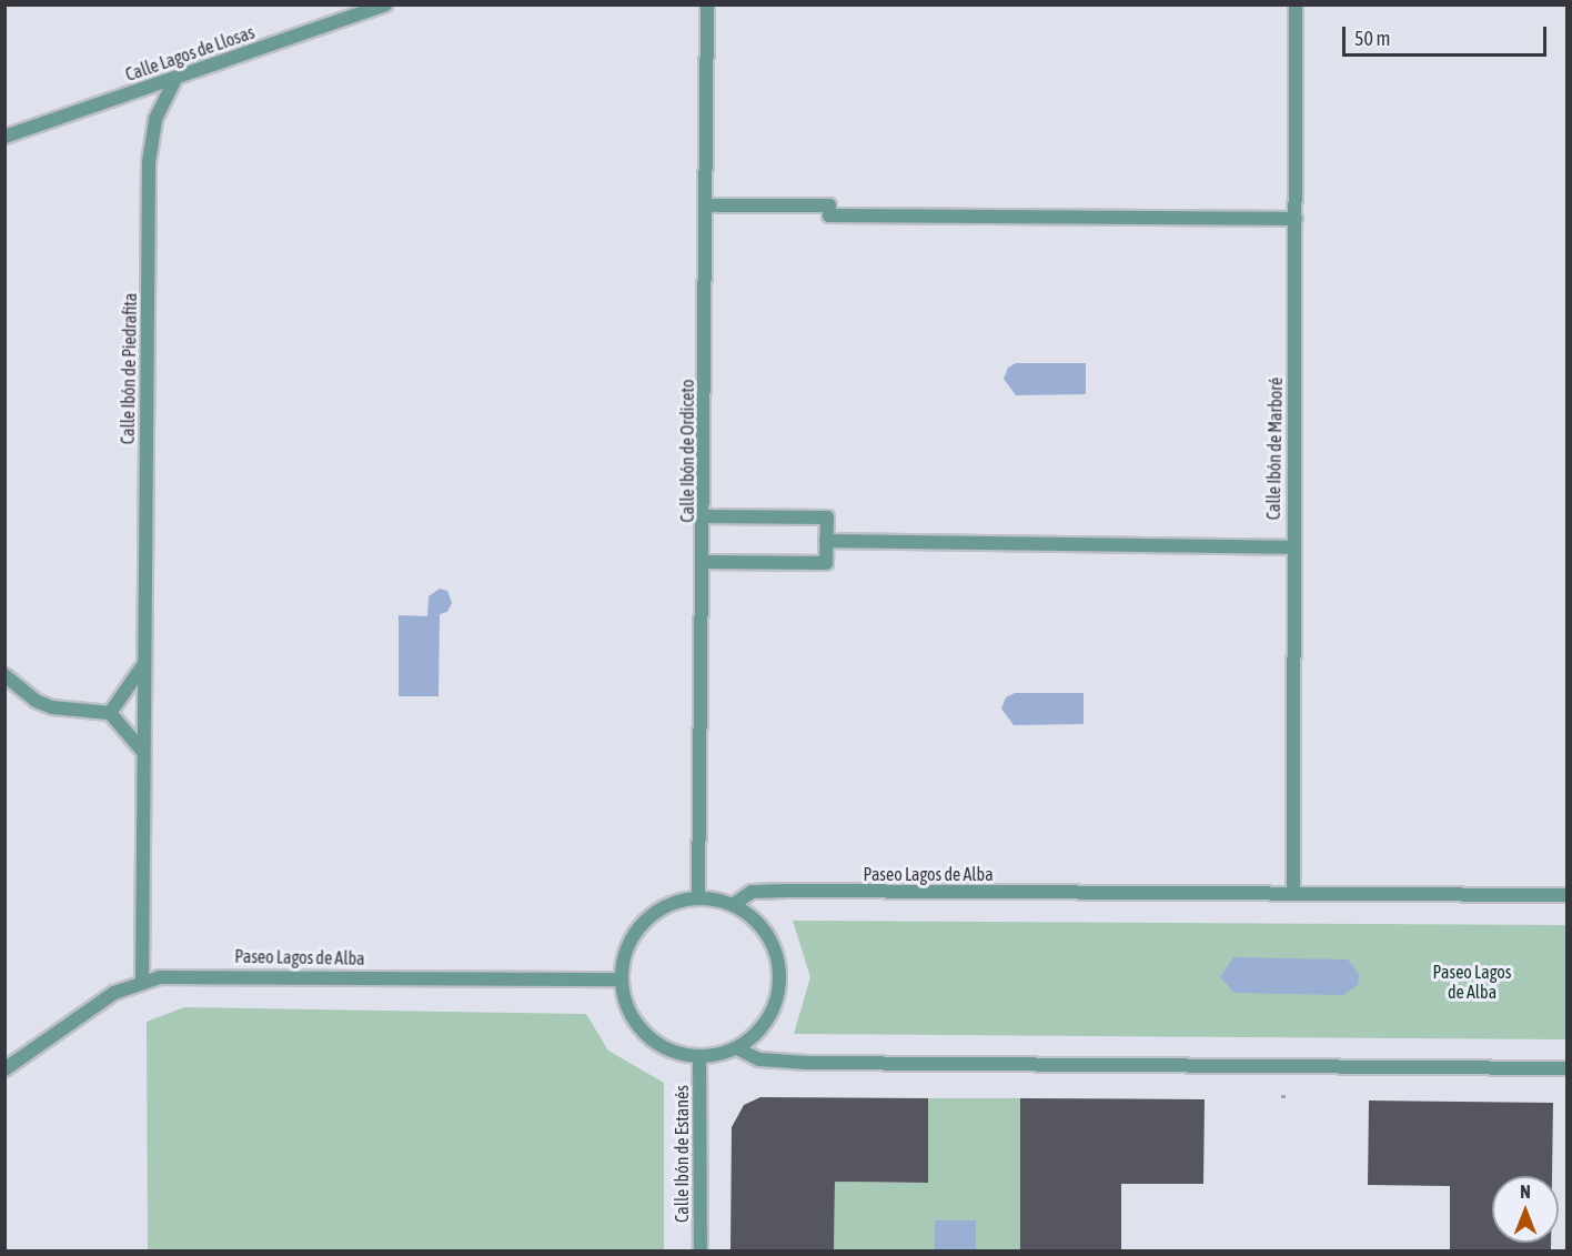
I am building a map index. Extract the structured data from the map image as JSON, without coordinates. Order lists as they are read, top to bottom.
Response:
{
  "streets": {
    "street": [
      "Calle Lagos de Llosas",
      "Calle Ibón de Piedrafita",
      "Calle Ibón de Marboré",
      "Calle Ibón de Ordiceto",
      "Paseo Lagos de Alba",
      "Calle Ibón de Estanés"
    ]
  },
  "crossings": [
    ["Calle Lagos de Llosas", "Calle Ibón de Piedrafita"],
    ["Calle Ibón de Piedrafita", "Paseo Lagos de Alba"],
    ["Calle Ibón de Marboré", "Paseo Lagos de Alba"],
    ["Calle Ibón de Ordiceto", "Paseo Lagos de Alba"],
    ["Calle Ibón de Ordiceto", "Calle Ibón de Estanés"],
    ["Paseo Lagos de Alba", "Calle Ibón de Estanés"]
  ],
  "parks": ["Paseo Lagos de Alba"],
  "scale_bar": "50 m",
  "north": "top"
}
